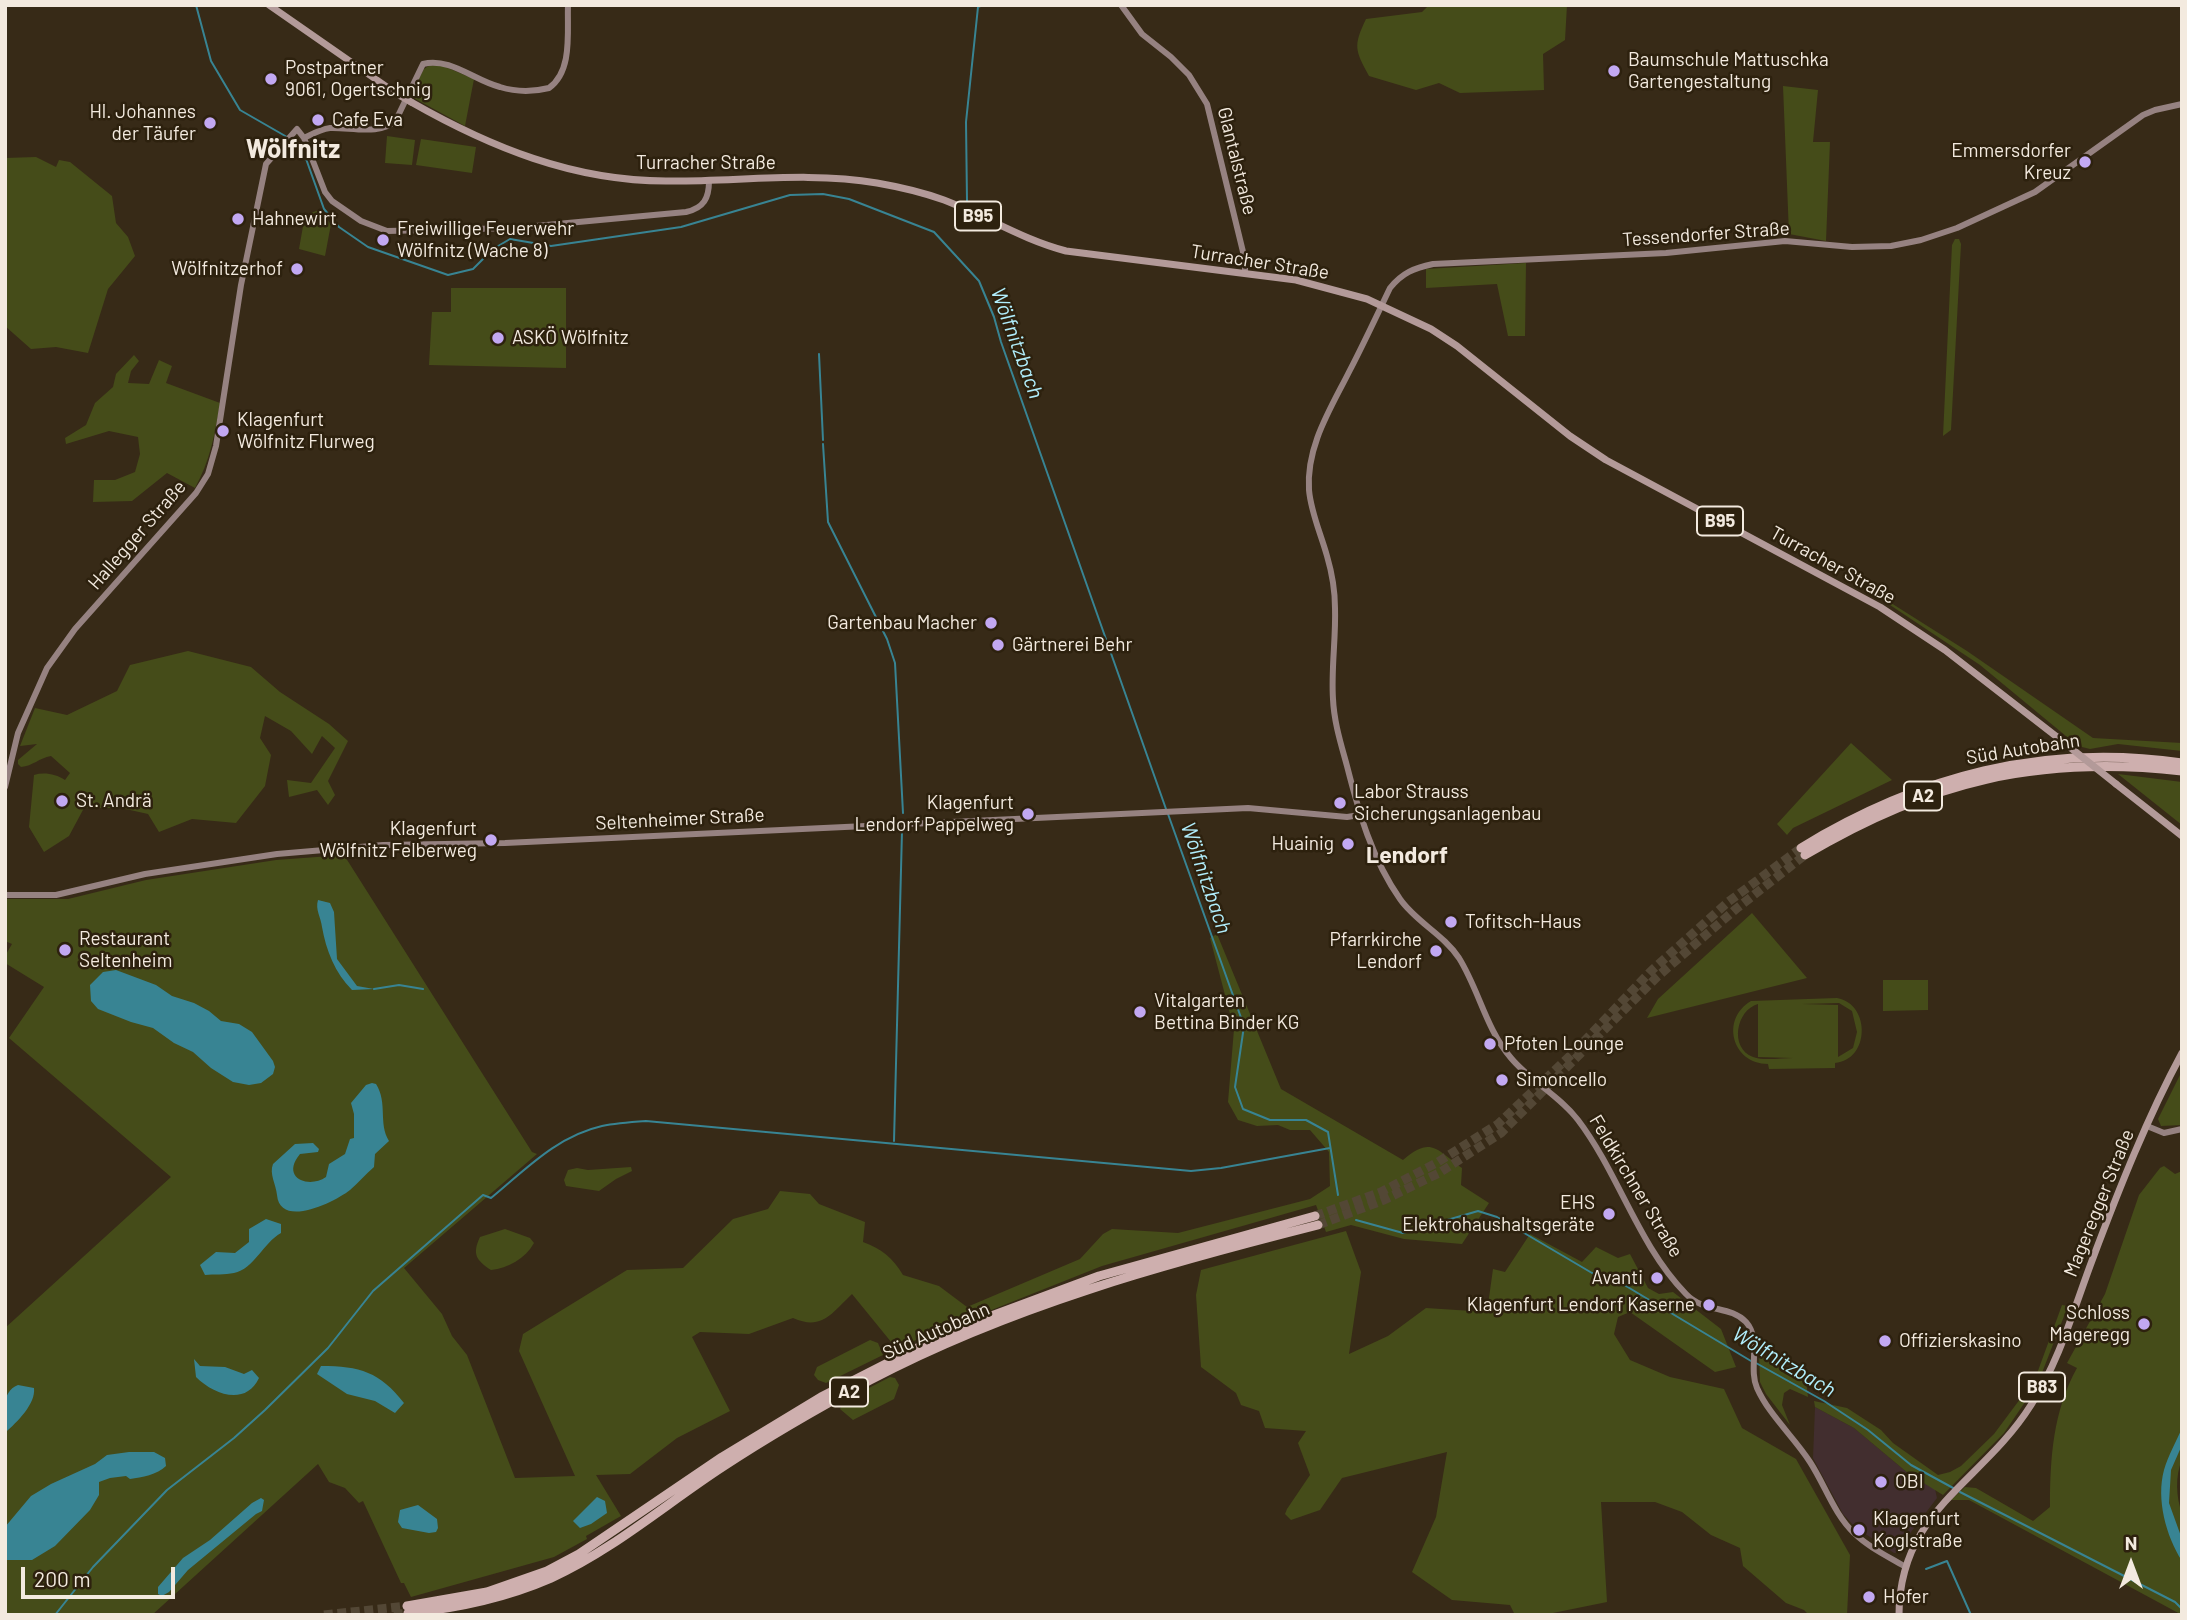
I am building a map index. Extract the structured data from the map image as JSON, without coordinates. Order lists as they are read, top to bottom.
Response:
{
  "streets": {
    "highway": ["Süd Autobahn", "A2"],
    "main road": [
      "Turracher Straße",
      "B95",
      "Mageregger Straße",
      "B83"
    ],
    "street": [
      "Glantalstraße",
      "Tessendorfer Straße",
      "Hallegger Straße",
      "Seltenheimer Straße",
      "Feldkirchner Straße"
    ]
  },
  "crossings": [
    ["Glantalstraße", "Turracher Straße"],
    ["Turracher Straße", "Tessendorfer Straße"],
    ["Turracher Straße", "Feldkirchner Straße"],
    ["Tessendorfer Straße", "Feldkirchner Straße"],
    ["Seltenheimer Straße", "Feldkirchner Straße"],
    ["Feldkirchner Straße", "Mageregger Straße"],
    ["Feldkirchner Straße", "B83"],
    ["Mageregger Straße", "B83"]
  ],
  "districts": ["Wölfnitz", "Lendorf"],
  "water": ["Wölfnitzbach"],
  "places": [
    "Baumschule Mattuschka Gartengestaltung",
    "Postpartner 9061, Ogertschnig",
    "Cafe Eva",
    "Hl. Johannes der Täufer",
    "Emmersdorfer Kreuz",
    "Hahnewirt",
    "Freiwillige Feuerwehr Wölfnitz (Wache 8)",
    "Wölfnitzerhof",
    "ASKÖ Wölfnitz",
    "Klagenfurt Wölfnitz Flurweg",
    "Gartenbau Macher",
    "Gärtnerei Behr",
    "St. Andrä",
    "Labor Strauss Sicherungsanlagenbau",
    "Klagenfurt Lendorf Pappelweg",
    "Klagenfurt Wölfnitz Felberweg",
    "Huainig",
    "Tofitsch-Haus",
    "Restaurant Seltenheim",
    "Pfarrkirche Lendorf",
    "Vitalgarten Bettina Binder KG",
    "Pfoten Lounge",
    "Simoncello",
    "EHS Elektrohaushaltsgeräte",
    "Avanti",
    "Klagenfurt Lendorf Kaserne",
    "Schloss Mageregg",
    "Offizierskasino",
    "OBI",
    "Klagenfurt Koglstraße",
    "Hofer"
  ],
  "scale_bar": "200 m",
  "north": "top"
}
